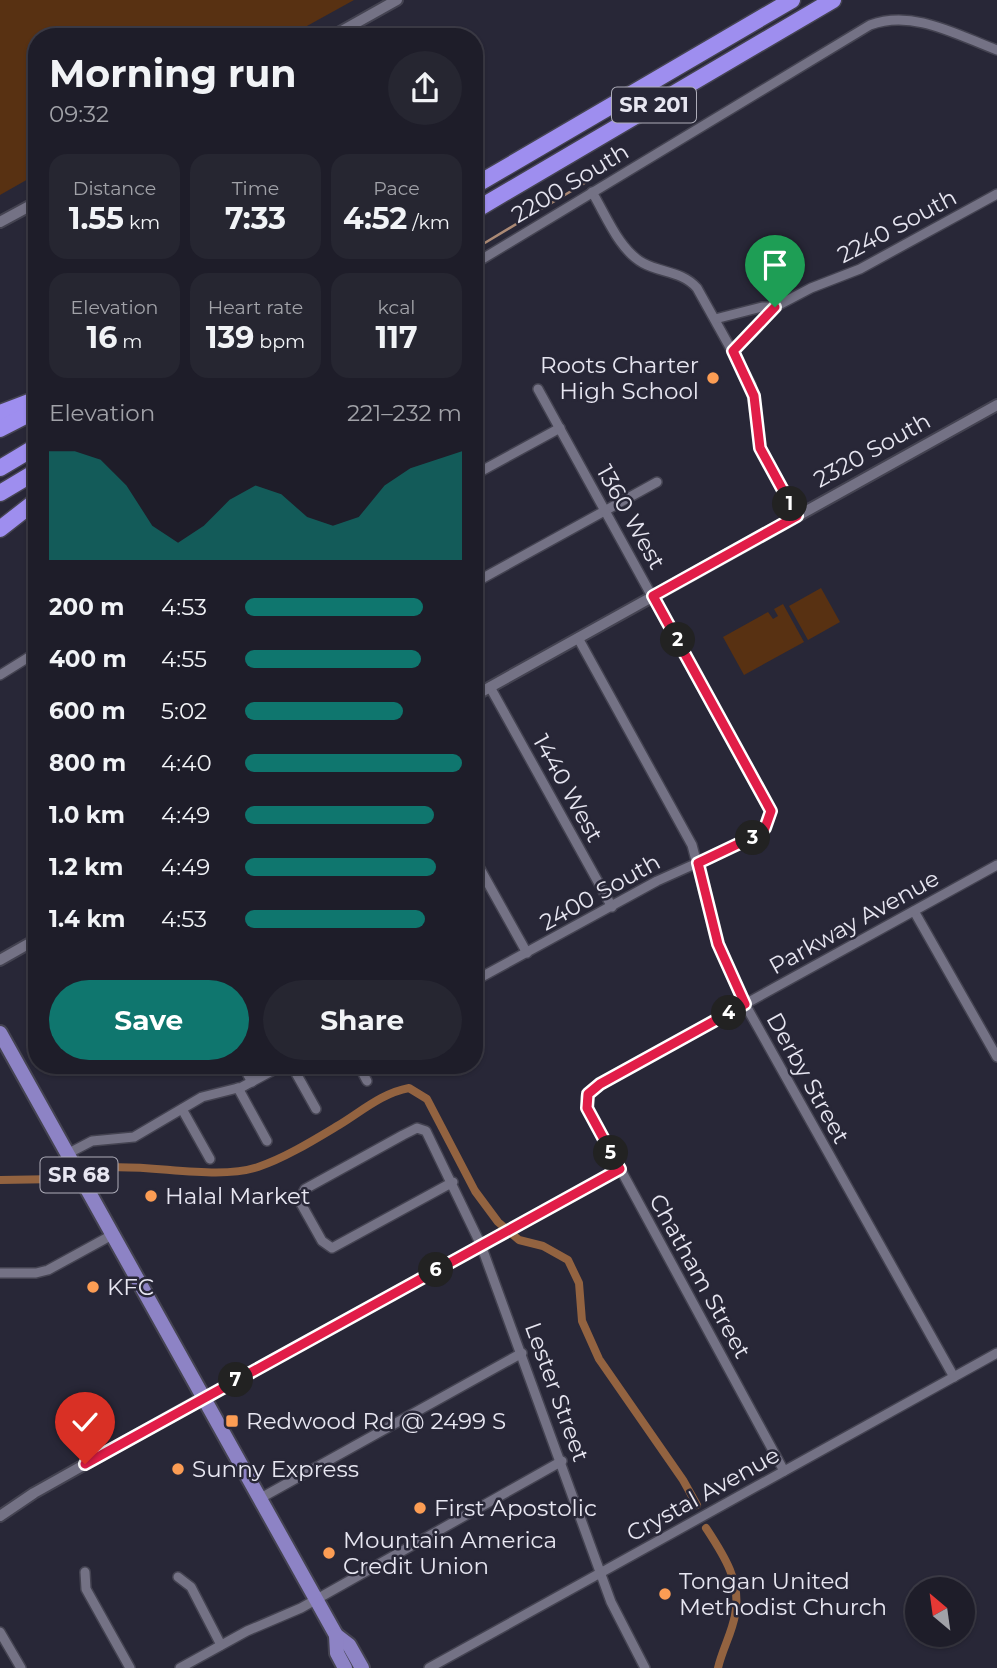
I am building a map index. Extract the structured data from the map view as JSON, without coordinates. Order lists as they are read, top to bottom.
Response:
{
  "streets": {
    "highway": ["SR 201"],
    "main road": ["SR 68"],
    "street": [
      "2200 South",
      "2240 South",
      "2320 South",
      "1360 West",
      "1440 West",
      "2400 South",
      "Parkway Avenue",
      "Derby Street",
      "Chatham Street",
      "Lester Street",
      "Crystal Avenue"
    ]
  },
  "crossings": [
    ["2320 South", "1360 West"],
    ["2320 South", "1440 West"],
    ["2320 South", "Derby Street"],
    ["1360 West", "2400 South"],
    ["1440 West", "2400 South"],
    ["2400 South", "Derby Street"],
    ["Parkway Avenue", "Derby Street"],
    ["Parkway Avenue", "Chatham Street"],
    ["Derby Street", "Crystal Avenue"],
    ["Chatham Street", "Crystal Avenue"],
    ["Lester Street", "Crystal Avenue"]
  ],
  "places": {
    "other": [
      "Roots Charter High School",
      "Halal Market",
      "KFC",
      "Sunny Express",
      "First Apostolic",
      "Mountain America Credit Union",
      "Tongan United Methodist Church"
    ],
    "transit": ["Redwood Rd @ 2499 S"]
  },
  "north": "top left",
  "page": {
    "heading": ["Morning run", "09:32"],
    "stats": [
      ["Distance", "1.55 km"],
      ["Time", "7:33"],
      ["Pace", "4:52 /km"],
      ["Elevation", "16 m"],
      ["Heart rate", "139 bpm"],
      ["kcal", "117"]
    ],
    "chart": ["Elevation", "221–232 m"],
    "pins": [
      "1",
      "2",
      "3",
      "4",
      "5",
      "6",
      "7"
    ],
    "list": [
      {
        "name": "200 m",
        "note": "4:53"
      },
      {
        "name": "400 m",
        "note": "4:55"
      },
      {
        "name": "600 m",
        "note": "5:02"
      },
      {
        "name": "800 m",
        "note": "4:40"
      },
      {
        "name": "1.0 km",
        "note": "4:49"
      },
      {
        "name": "1.2 km",
        "note": "4:49"
      },
      {
        "name": "1.4 km",
        "note": "4:53"
      }
    ],
    "buttons": ["Save", "Share"]
  }
}
